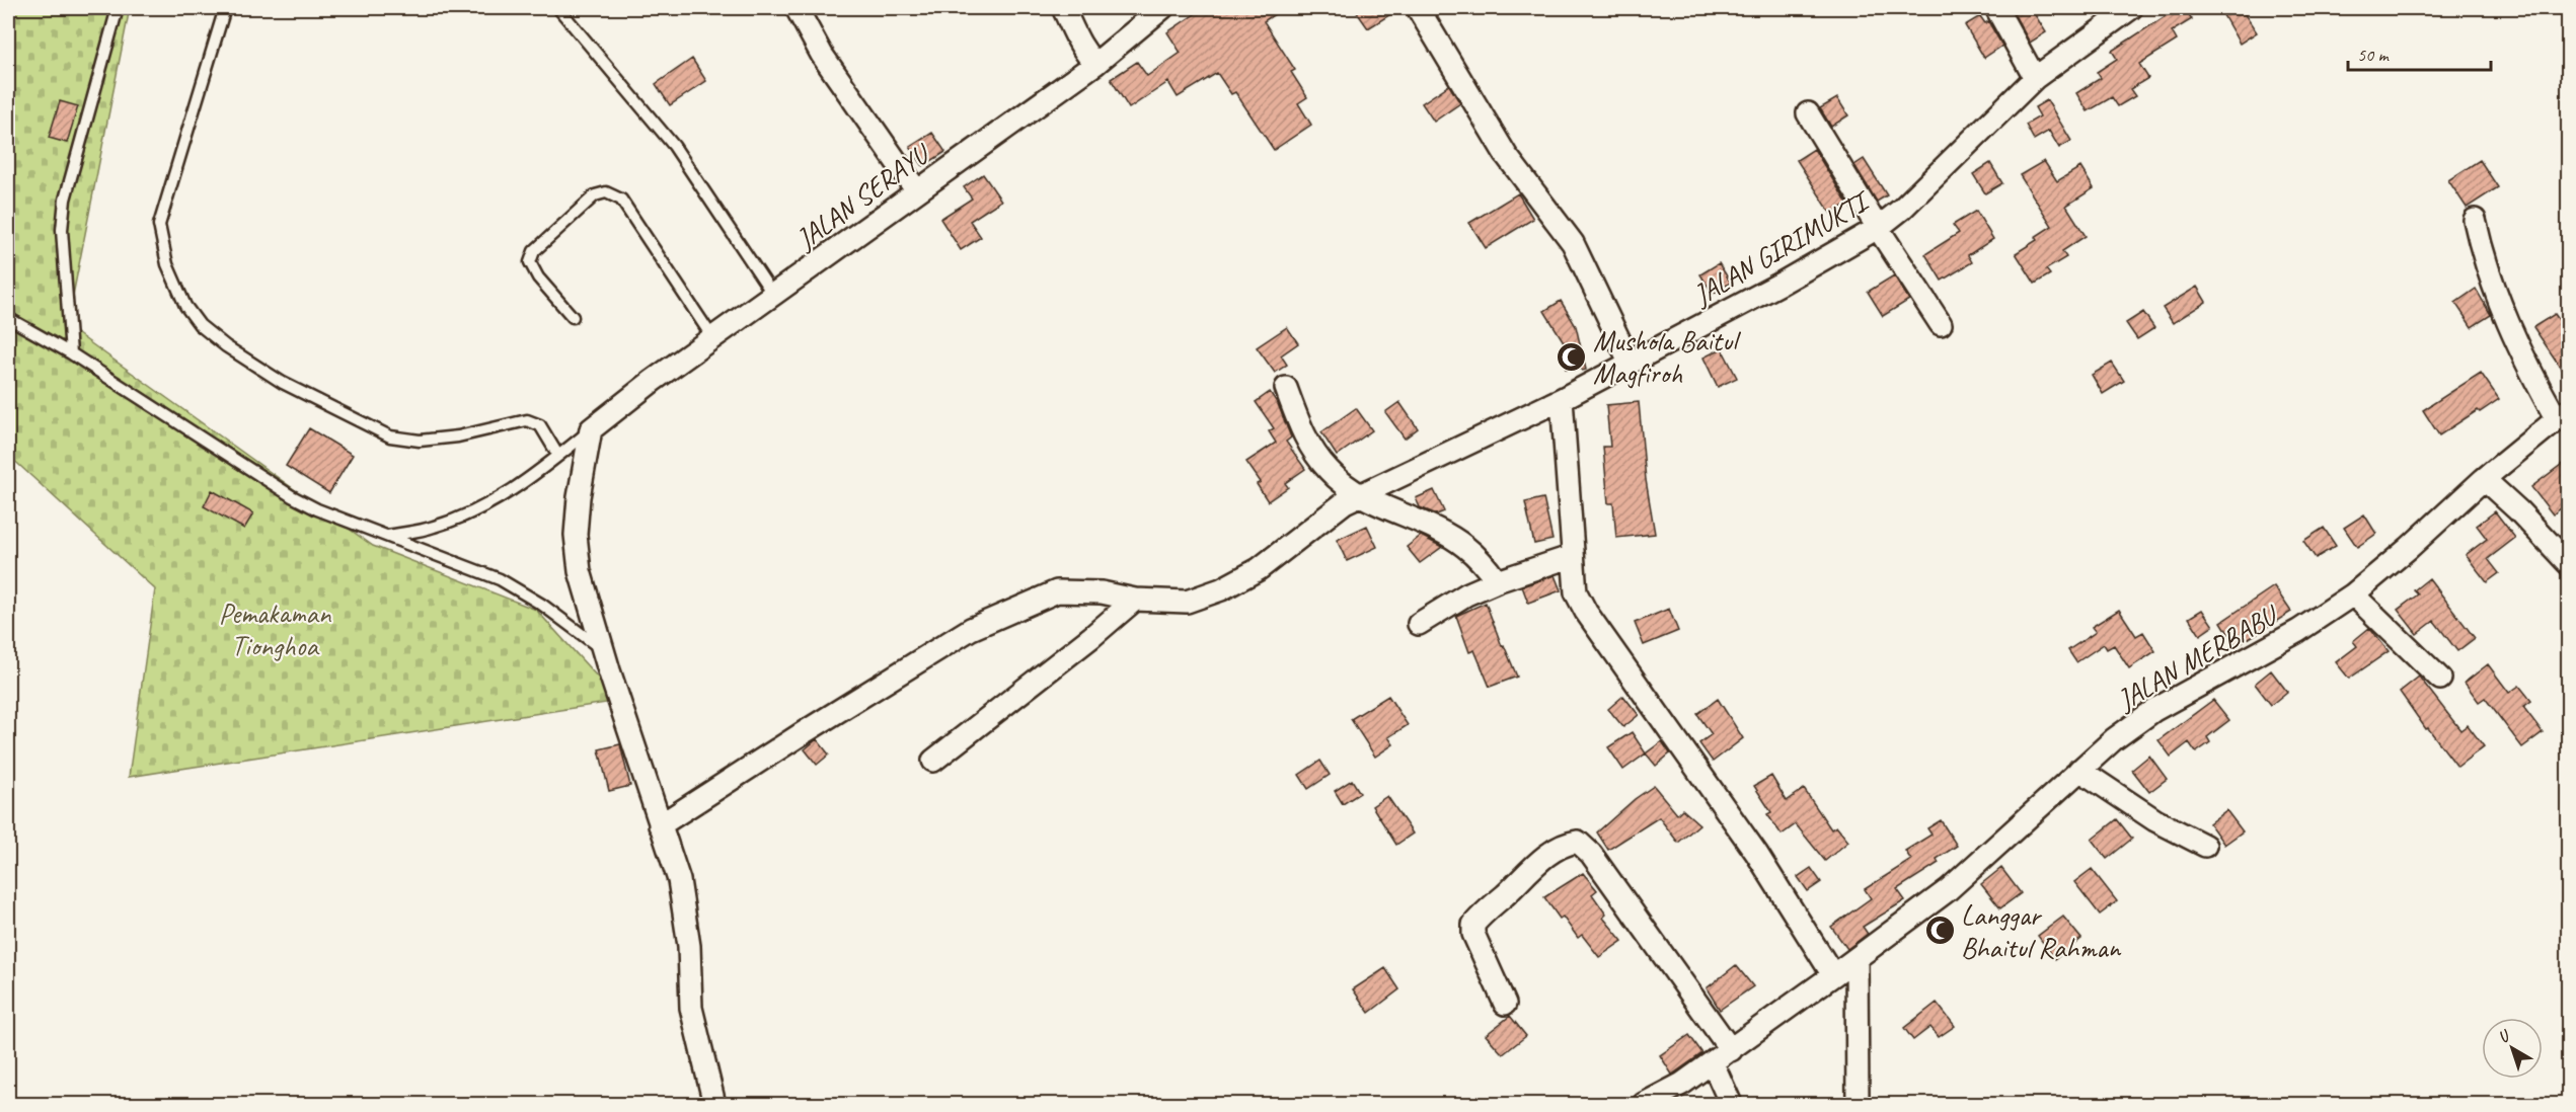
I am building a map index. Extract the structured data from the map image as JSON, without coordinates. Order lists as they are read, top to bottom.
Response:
{
  "streets": {
    "street": ["JALAN SERAYU", "JALAN GIRIMUKTI", "JALAN MERBABU"]
  },
  "parks": ["Pemakaman Tionghoa"],
  "places": {
    "mosque": ["Mushola Baitul Magfiroh", "Langgar Bhaitul Rahman"]
  },
  "scale_bar": "50 m",
  "north": "top left"
}
